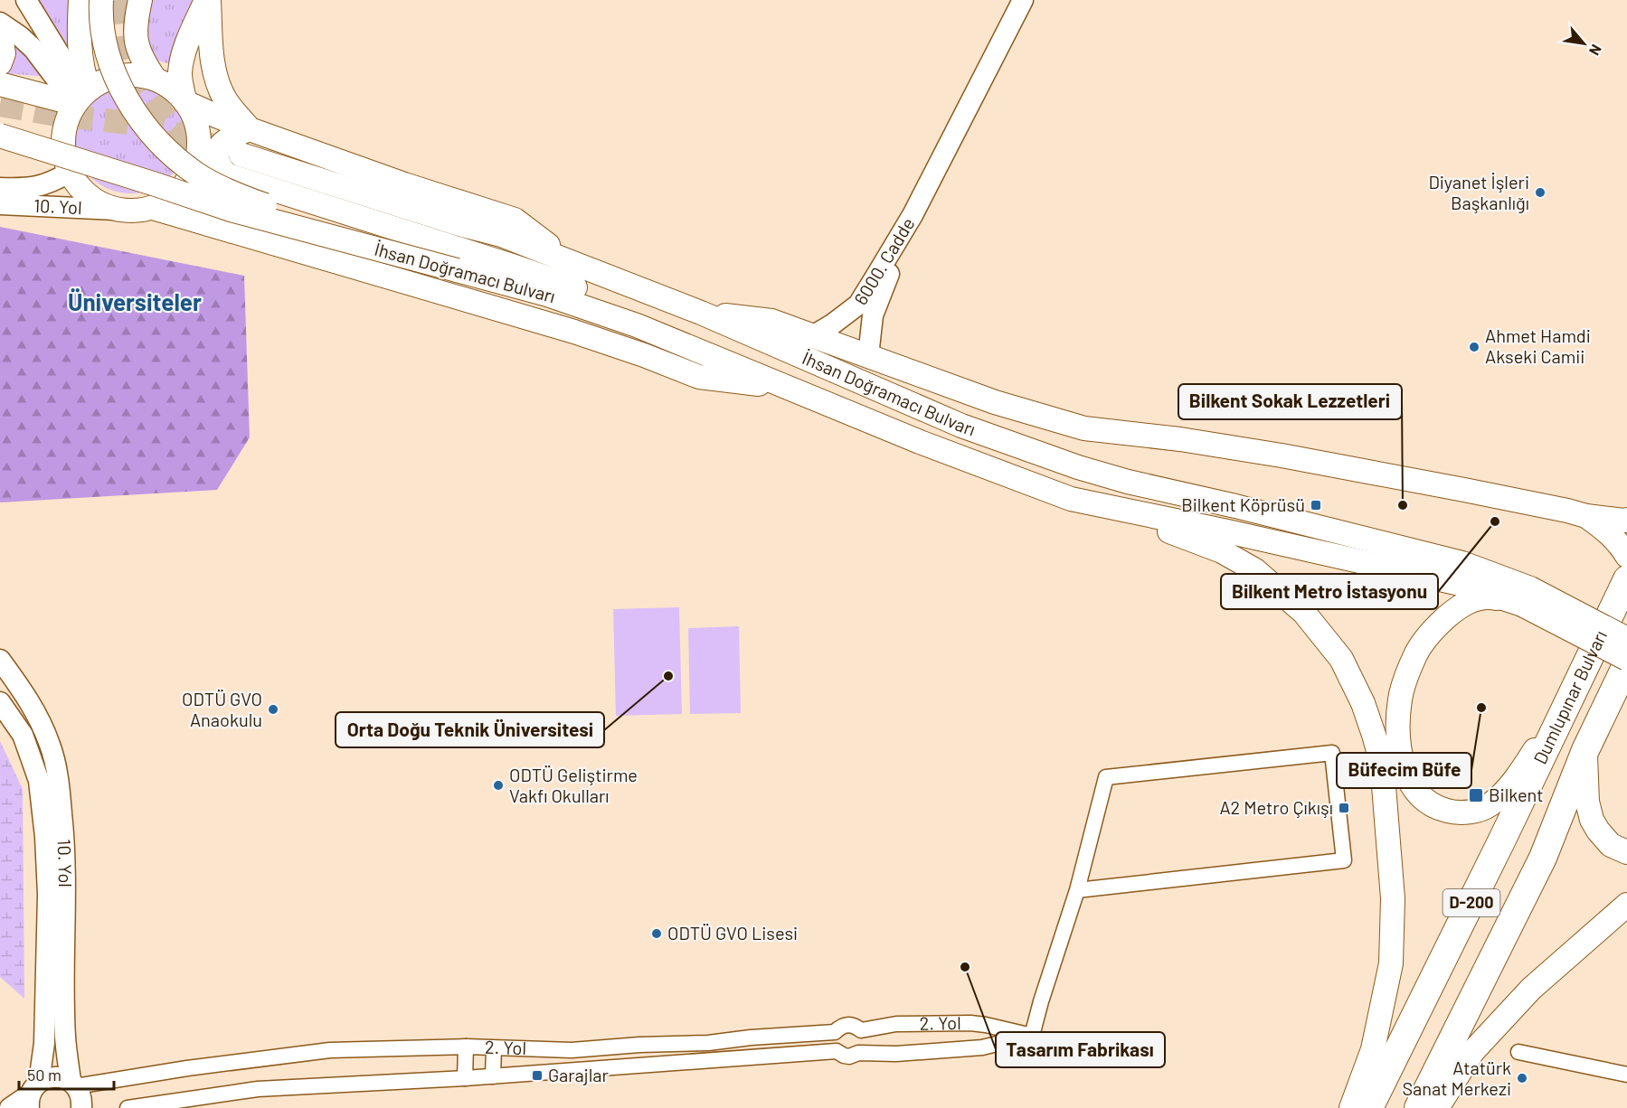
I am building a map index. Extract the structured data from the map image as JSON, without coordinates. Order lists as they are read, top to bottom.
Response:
{
  "streets": {
    "highway": ["Dumlupınar Bulvarı", "D-200"],
    "main road": ["İhsan Doğramacı Bulvarı"],
    "street": ["10. Yol", "6000. Cadde", "2. Yol"]
  },
  "crossings": [
    ["10. Yol", "İhsan Doğramacı Bulvarı"],
    ["10. Yol", "2. Yol"]
  ],
  "districts": ["Üniversiteler"],
  "places": {
    "other": [
      "Diyanet İşleri Başkanlığı",
      "Ahmet Hamdi Akseki Camii",
      "Bilkent Sokak Lezzetleri",
      "Bilkent Metro İstasyonu",
      "Orta Doğu Teknik Üniversitesi",
      "Büfecim Büfe",
      "ODTÜ GVO Anaokulu",
      "ODTÜ Geliştirme Vakfı Okulları",
      "ODTÜ GVO Lisesi",
      "Tasarım Fabrikası",
      "Atatürk Sanat Merkezi"
    ],
    "transit": [
      "Bilkent Köprüsü",
      "Bilkent",
      "A2 Metro Çıkışı",
      "Garajlar"
    ]
  },
  "scale_bar": "50 m",
  "north": "bottom right"
}
